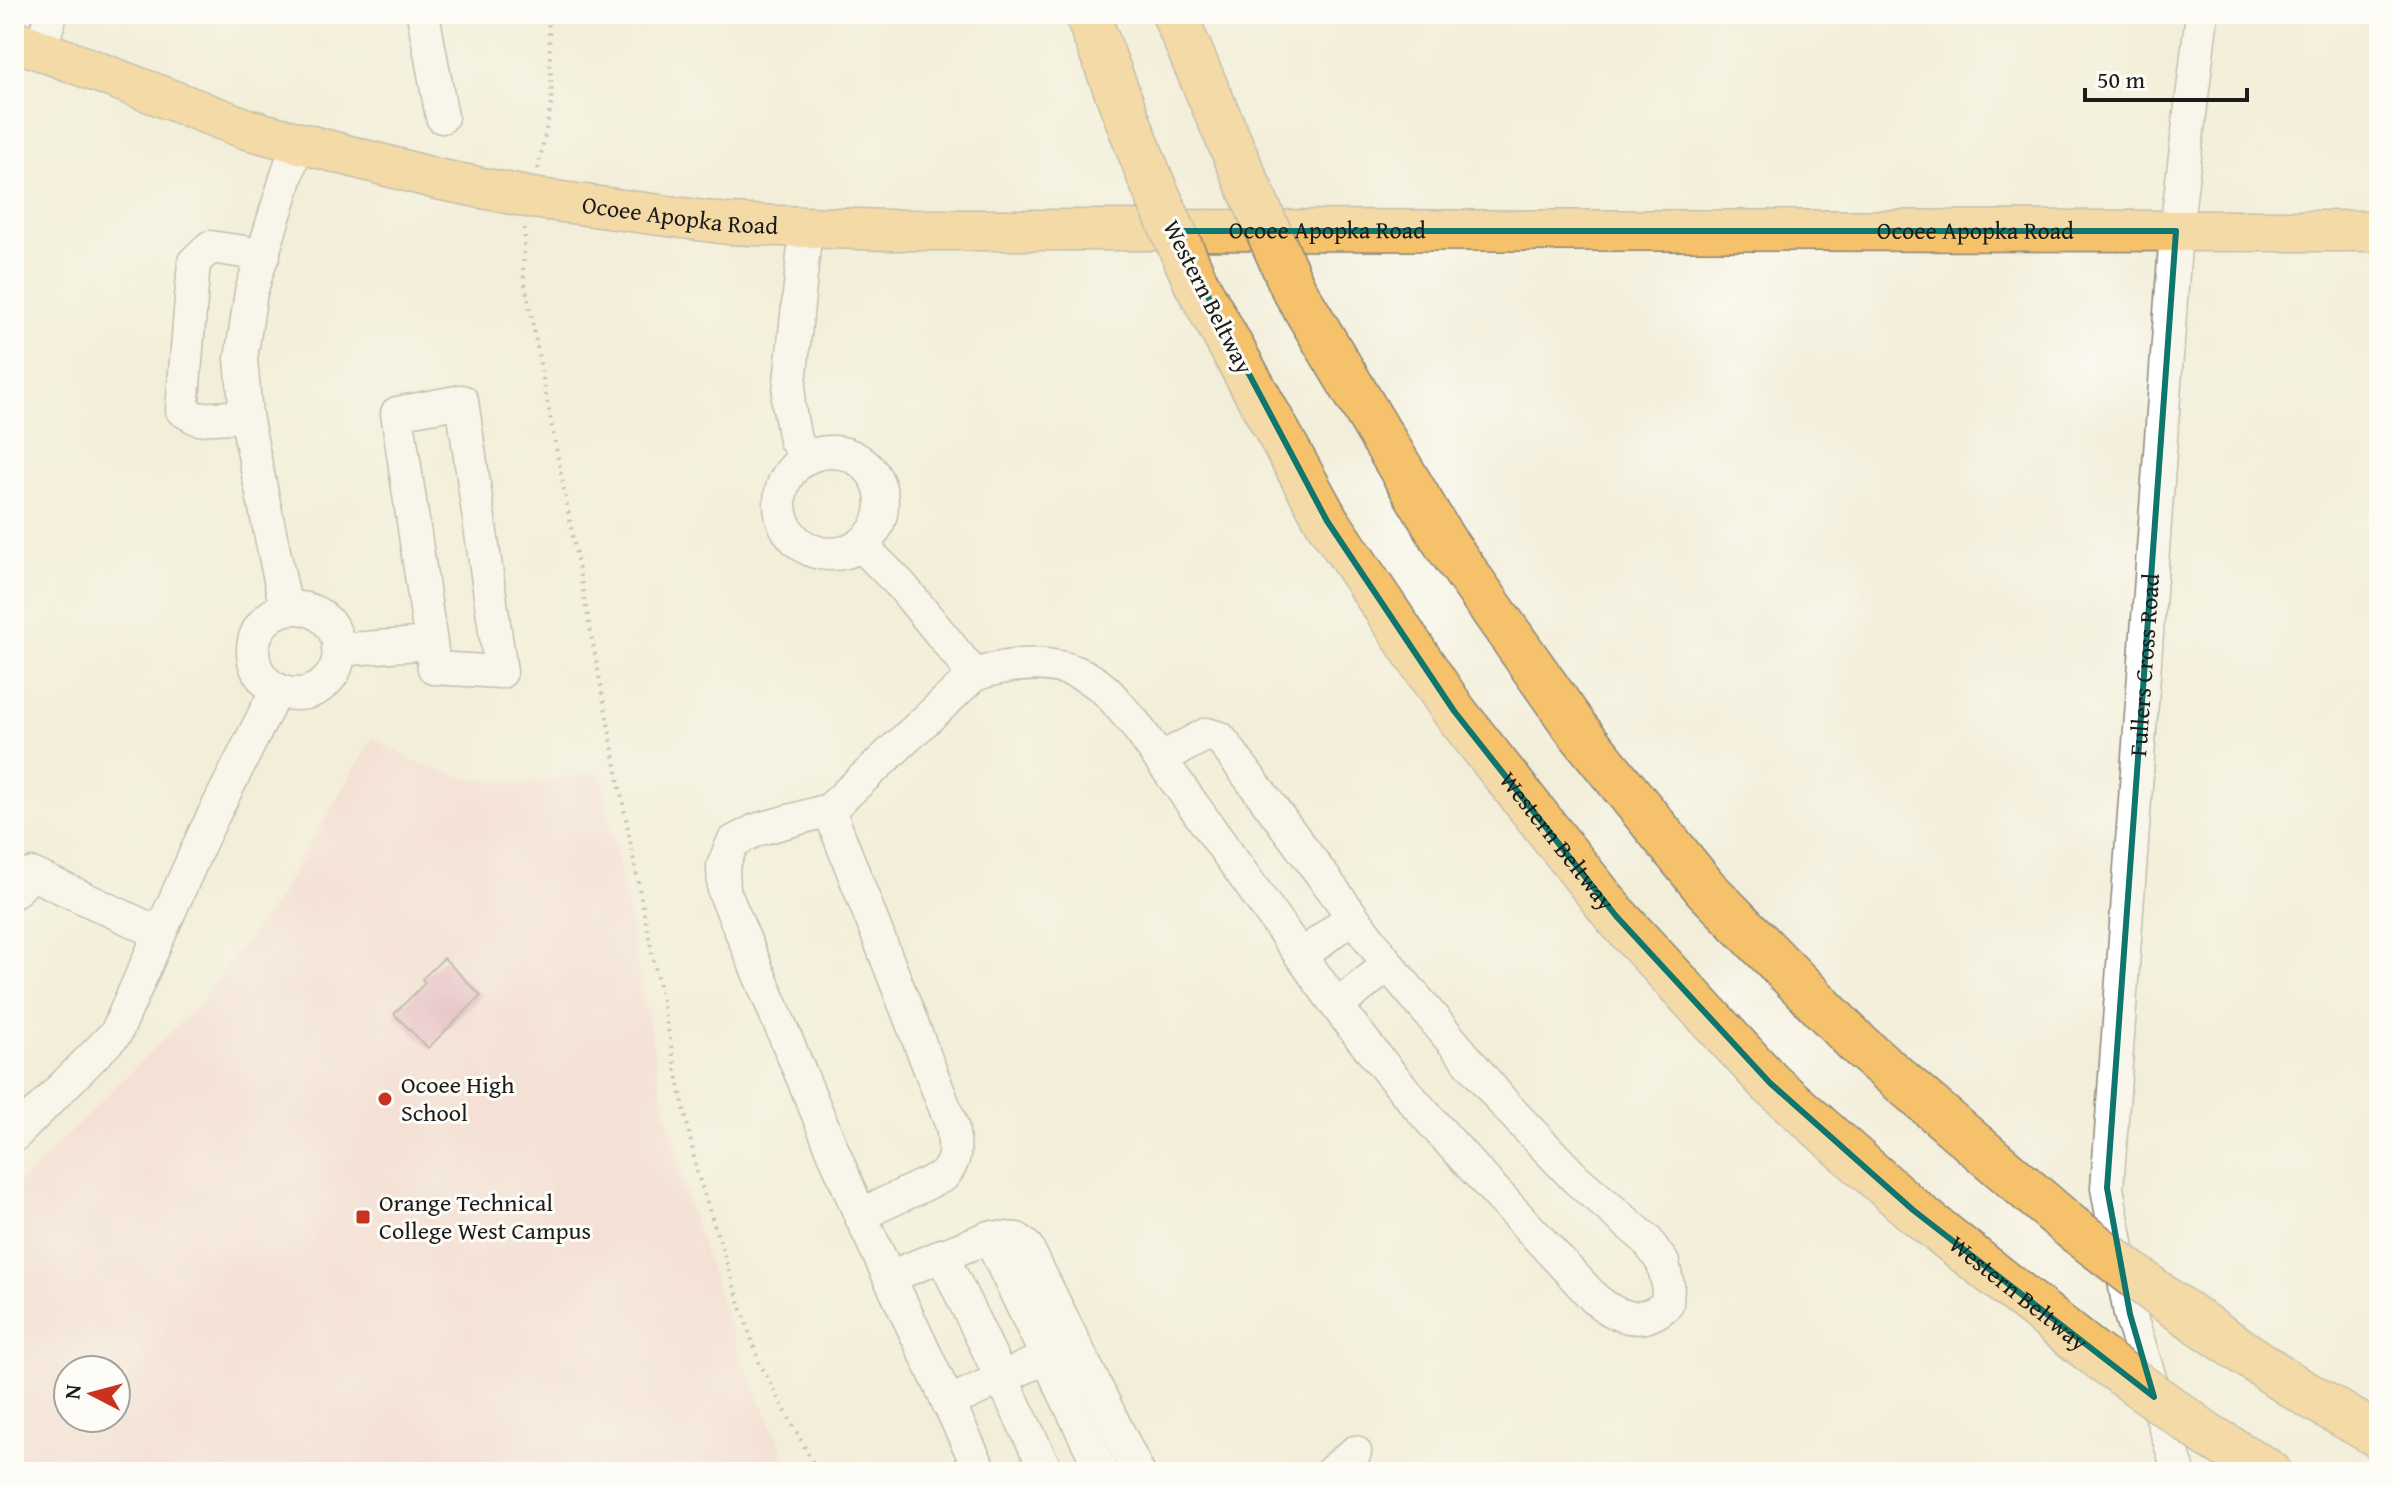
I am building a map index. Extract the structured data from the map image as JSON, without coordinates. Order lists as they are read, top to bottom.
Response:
{
  "streets": {
    "highway": ["Western Beltway"],
    "main road": ["Ocoee Apopka Road"],
    "street": ["Fullers Cross Road"]
  },
  "crossings": [
    ["Ocoee Apopka Road", "Fullers Cross Road"]
  ],
  "places": {
    "other": ["Ocoee High School"],
    "transit": ["Orange Technical College West Campus"]
  },
  "scale_bar": "50 m",
  "north": "left"
}
